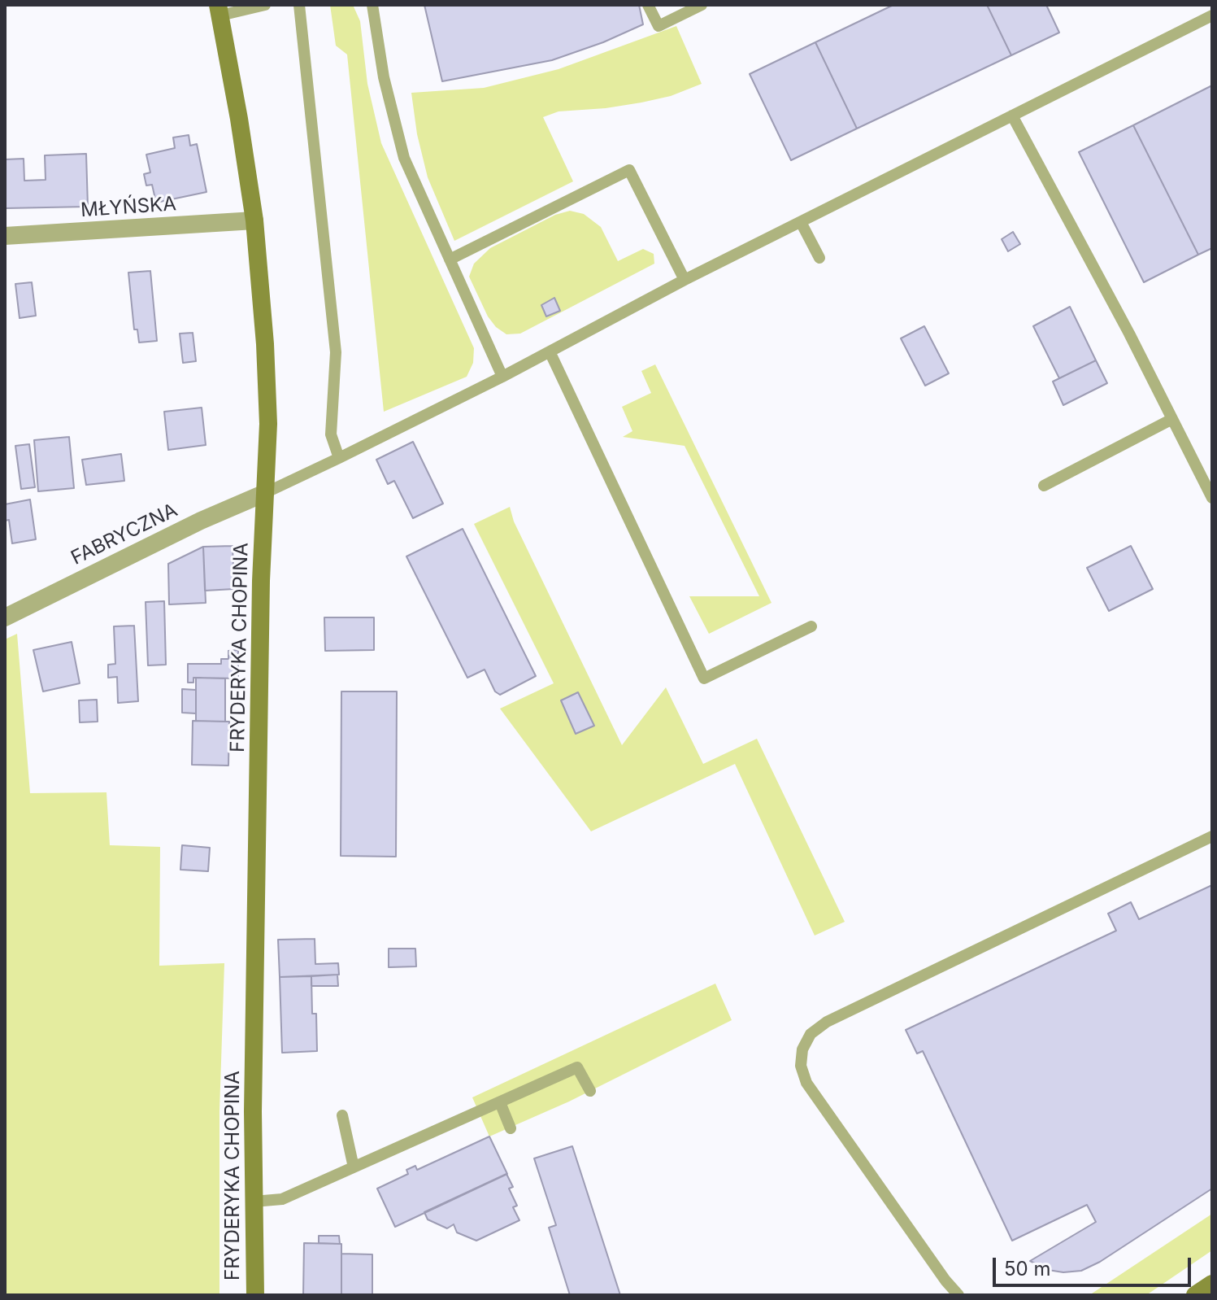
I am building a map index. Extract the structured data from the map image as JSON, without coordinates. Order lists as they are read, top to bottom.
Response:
{
  "streets": {
    "main road": ["FRYDERYKA CHOPINA"],
    "street": ["MŁYŃSKA", "FABRYCZNA"]
  },
  "crossings": [
    ["MŁYŃSKA", "FRYDERYKA CHOPINA"],
    ["FABRYCZNA", "FRYDERYKA CHOPINA"]
  ],
  "scale_bar": "50 m"
}
